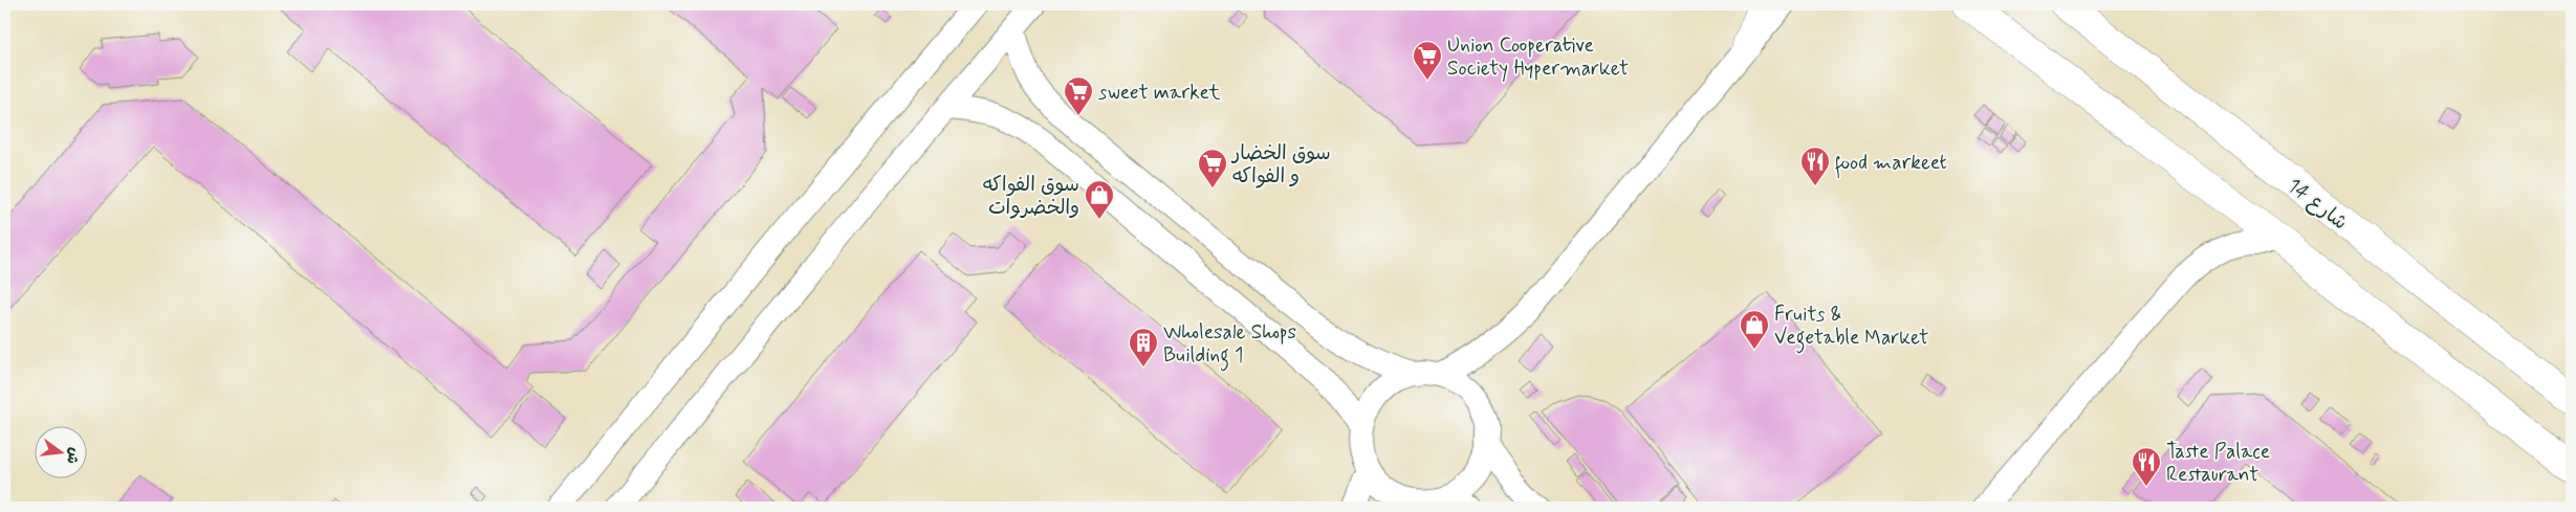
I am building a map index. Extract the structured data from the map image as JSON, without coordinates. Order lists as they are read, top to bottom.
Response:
{
  "streets": {
    "main road": ["شارع 14"]
  },
  "places": {
    "supermarket": ["Union Cooperative Society Hypermarket", "sweet market", "سوق الخضار و الفواكه"],
    "restaurant": ["food markeet", "Taste Palace Restaurant"],
    "shop": ["سوق الفواكه والخضروات", "Fruits & Vegetable Market"],
    "building": ["Wholesale Shops Building 1"]
  },
  "north": "right"
}
